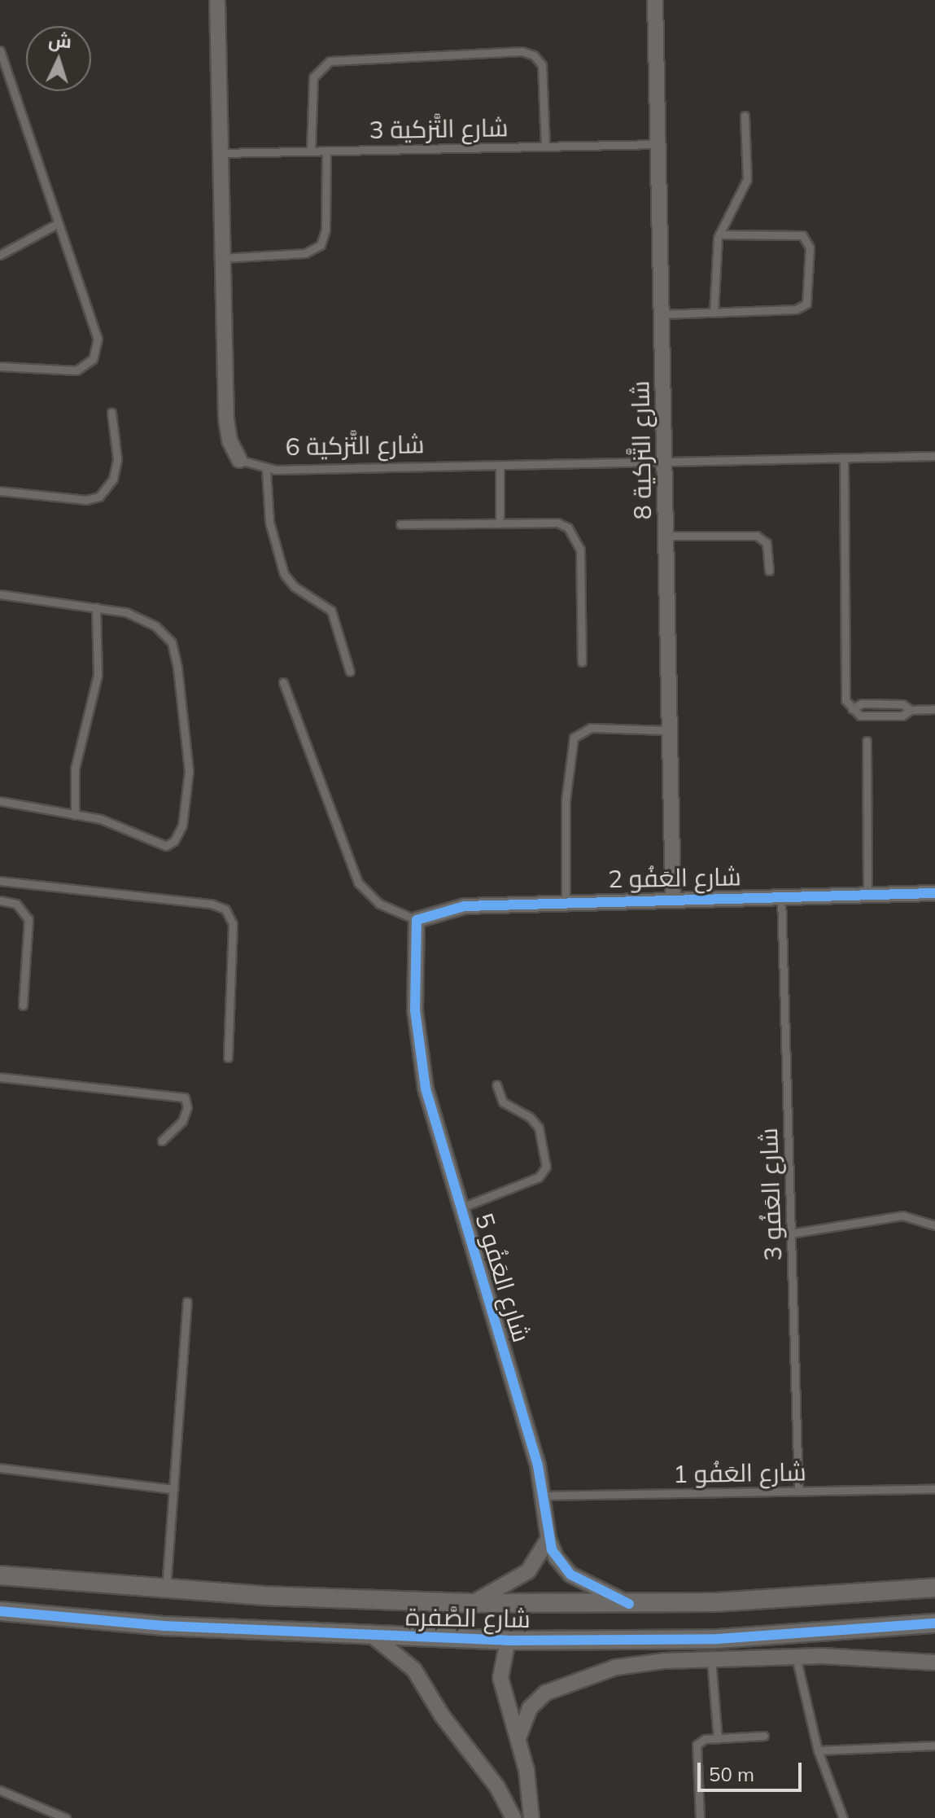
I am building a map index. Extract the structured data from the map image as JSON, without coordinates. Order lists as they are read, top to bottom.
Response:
{
  "streets": {
    "street": [
      "شارع التَّزكية 6",
      "شارع التَّزكية 8",
      "شارع العَفُو 2",
      "شارع العَفُو 5",
      "شارع الصَّفرة"
    ],
    "lane": ["شارع التَّزكية 3", "شارع العَفُو 3", "شارع العَفُو 1"]
  },
  "crossings": [
    ["شارع التَّزكية 3", "شارع التَّزكية 6"],
    ["شارع التَّزكية 3", "شارع التَّزكية 8"],
    ["شارع التَّزكية 6", "شارع التَّزكية 8"],
    ["شارع التَّزكية 8", "شارع العَفُو 2"],
    ["شارع العَفُو 2", "شارع العَفُو 3"],
    ["شارع العَفُو 2", "شارع العَفُو 5"],
    ["شارع العَفُو 3", "شارع العَفُو 1"],
    ["شارع العَفُو 5", "شارع العَفُو 1"],
    ["شارع العَفُو 5", "شارع الصَّفرة"]
  ],
  "scale_bar": "50 m",
  "north": "top"
}
